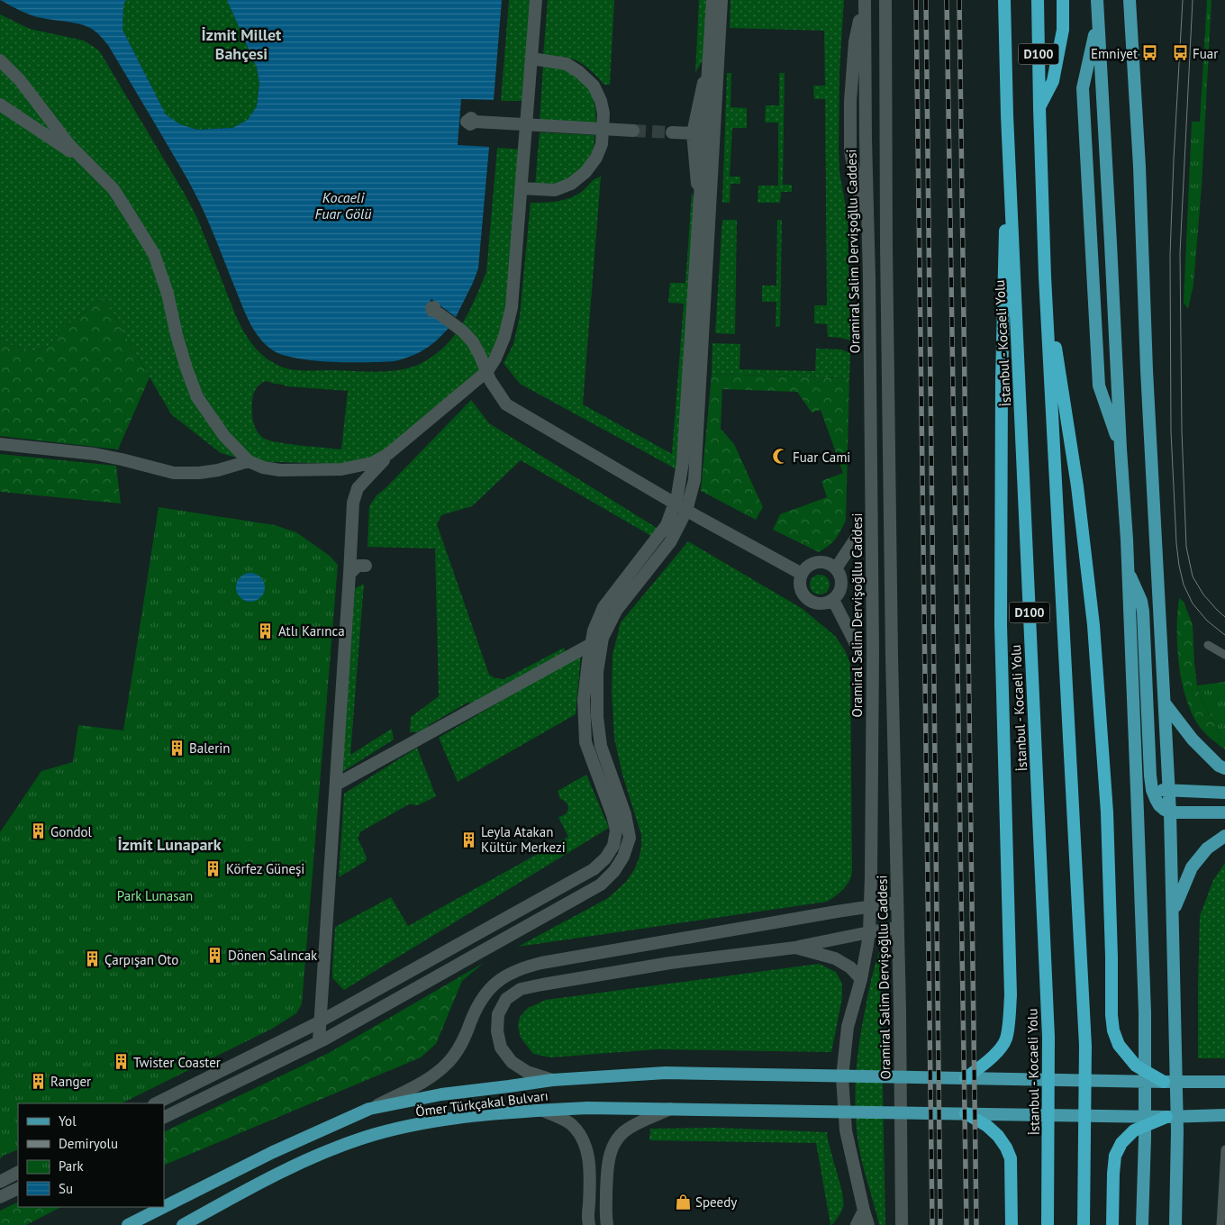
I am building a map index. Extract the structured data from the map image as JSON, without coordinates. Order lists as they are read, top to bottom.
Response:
{
  "streets": {
    "highway": ["D100", "İstanbul - Kocaeli Yolu"],
    "main road": ["Ömer Türkçakal Bulvarı"],
    "street": ["Oramiral Salim Dervişoğllu Caddesi"]
  },
  "districts": ["İzmit Millet Bahçesi", "İzmit Lunapark"],
  "water": ["Kocaeli Fuar Gölü"],
  "parks": ["Park Lunasan"],
  "places": {
    "bus stop": ["Emniyet", "Fuar"],
    "mosque": ["Fuar Cami"],
    "building": [
      "Atlı Karınca",
      "Balerin",
      "Gondol",
      "Leyla Atakan Kültür Merkezi",
      "Körfez Güneşi",
      "Dönen Salıncak",
      "Çarpışan Oto",
      "Twister Coaster",
      "Ranger"
    ],
    "shop": ["Speedy"]
  },
  "legend": [
    "Yol",
    "Demiryolu",
    "Park",
    "Su"
  ]
}
